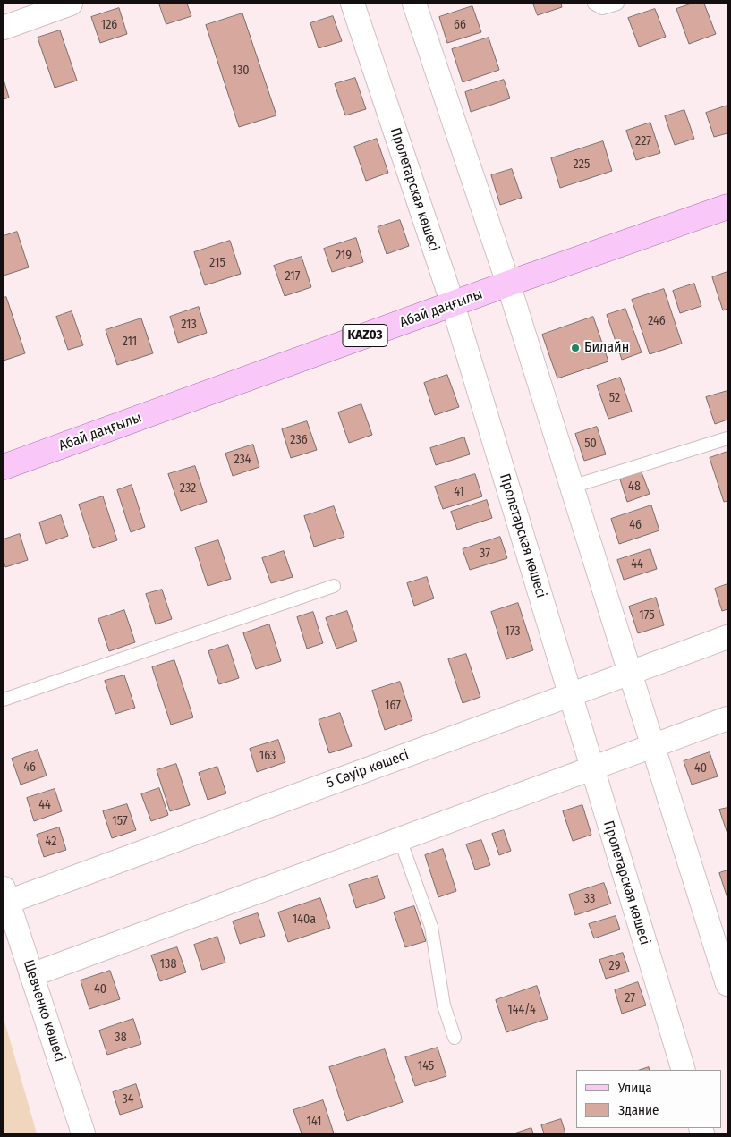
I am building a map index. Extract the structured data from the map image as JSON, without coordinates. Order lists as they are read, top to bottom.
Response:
{
  "streets": {
    "main road": ["Абай даңғылы", "KАZ03"],
    "street": ["Пролетарская көшесі", "5 Сәуір көшесі", "Шевченко көшесі"]
  },
  "crossings": [
    ["Пролетарская көшесі", "Абай даңғылы"],
    ["Пролетарская көшесі", "5 Сәуір көшесі"],
    ["5 Сәуір көшесі", "Шевченко көшесі"]
  ],
  "places": ["Билайн"],
  "house_numbers": [
    "126",
    "66",
    "130",
    "227",
    "225",
    "219",
    "215",
    "217",
    "246",
    "213",
    "211",
    "52",
    "236",
    "50",
    "234",
    "48",
    "232",
    "41",
    "46",
    "37",
    "44",
    "175",
    "173",
    "167",
    "163",
    "46",
    "40",
    "44",
    "157",
    "42",
    "33",
    "140а",
    "138",
    "29",
    "40",
    "27",
    "144/4",
    "38",
    "145",
    "34",
    "141"
  ],
  "legend": ["Улица", "Здание"]
}
